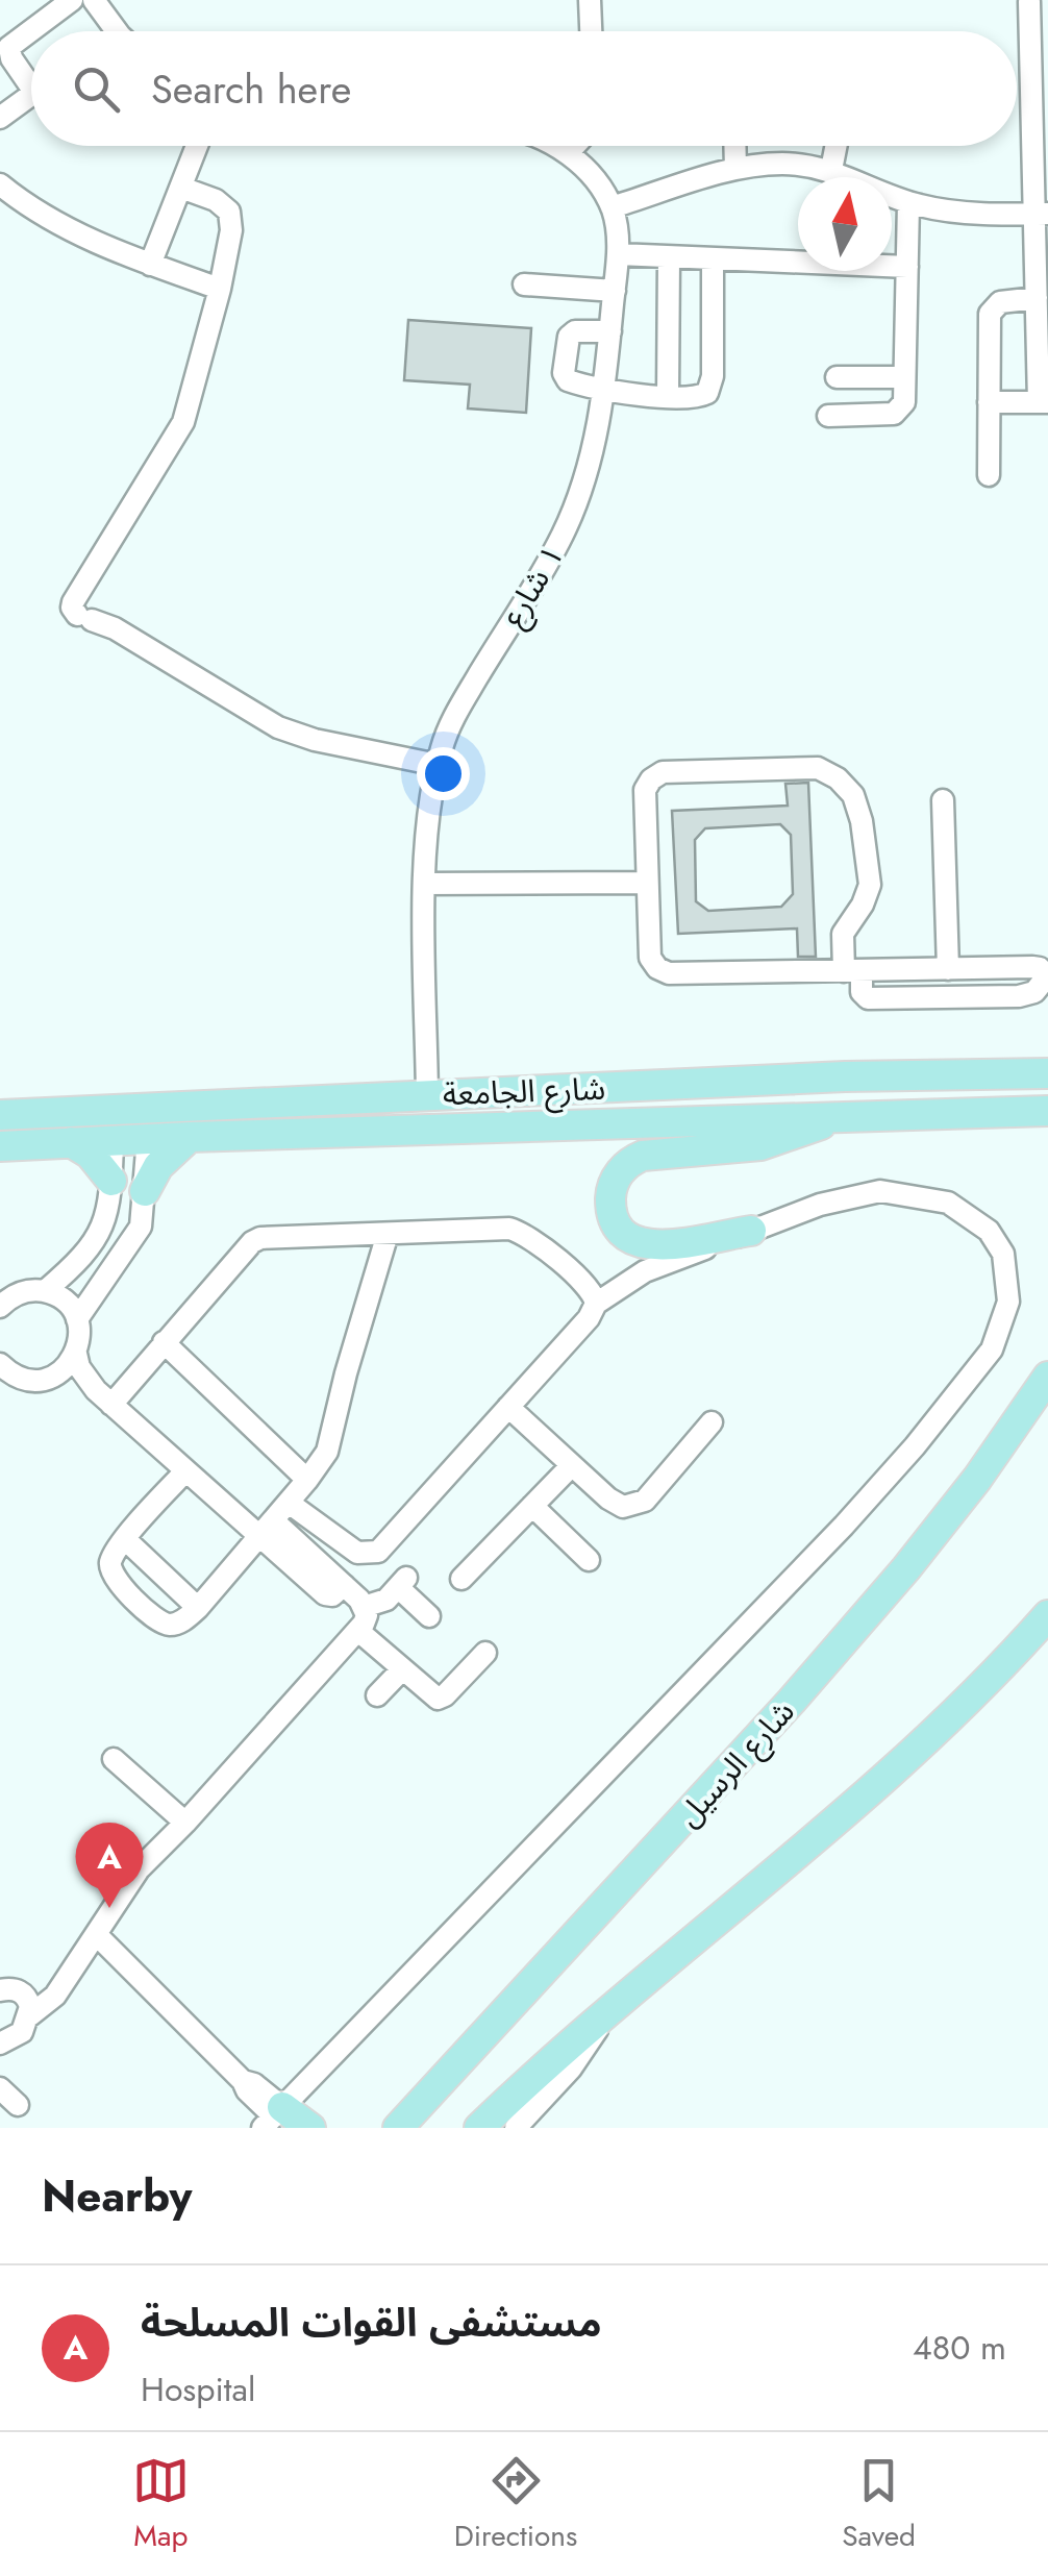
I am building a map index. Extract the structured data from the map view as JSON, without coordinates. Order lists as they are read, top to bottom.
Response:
{
  "streets": {
    "main road": ["شارع الجامعة", "شارع الرسيل"],
    "street": ["١ شارع"]
  },
  "crossings": [
    ["١ شارع", "شارع الجامعة"]
  ],
  "north": "top",
  "page": {
    "search": "Search here",
    "pins": "A",
    "heading": "Nearby",
    "list": [
      {
        "mark": "A",
        "name": "مستشفى القوات المسلحة",
        "note": "Hospital",
        "value": "480 m"
      }
    ],
    "nav": ["Map", "Directions", "Saved"]
  }
}
